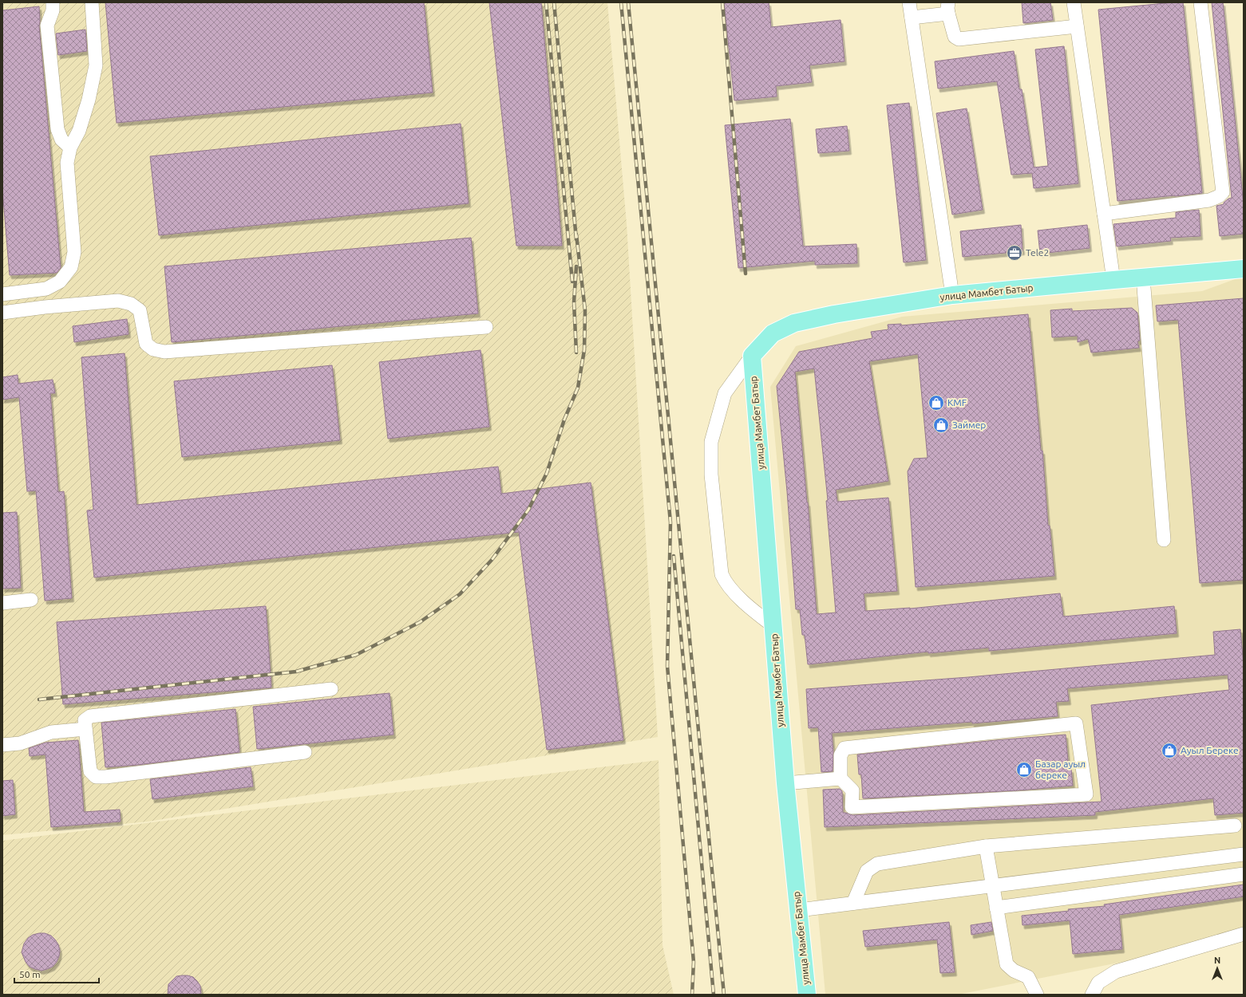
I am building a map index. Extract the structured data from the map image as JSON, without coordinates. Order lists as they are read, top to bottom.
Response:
{
  "streets": {
    "main road": ["улица Мамбет Батыр"]
  },
  "places": {
    "office": ["Tele2"],
    "shop": [
      "KMF",
      "Займер",
      "Ауыл Береке",
      "Базар ауыл береке"
    ]
  },
  "scale_bar": "50 m",
  "north": "top"
}
